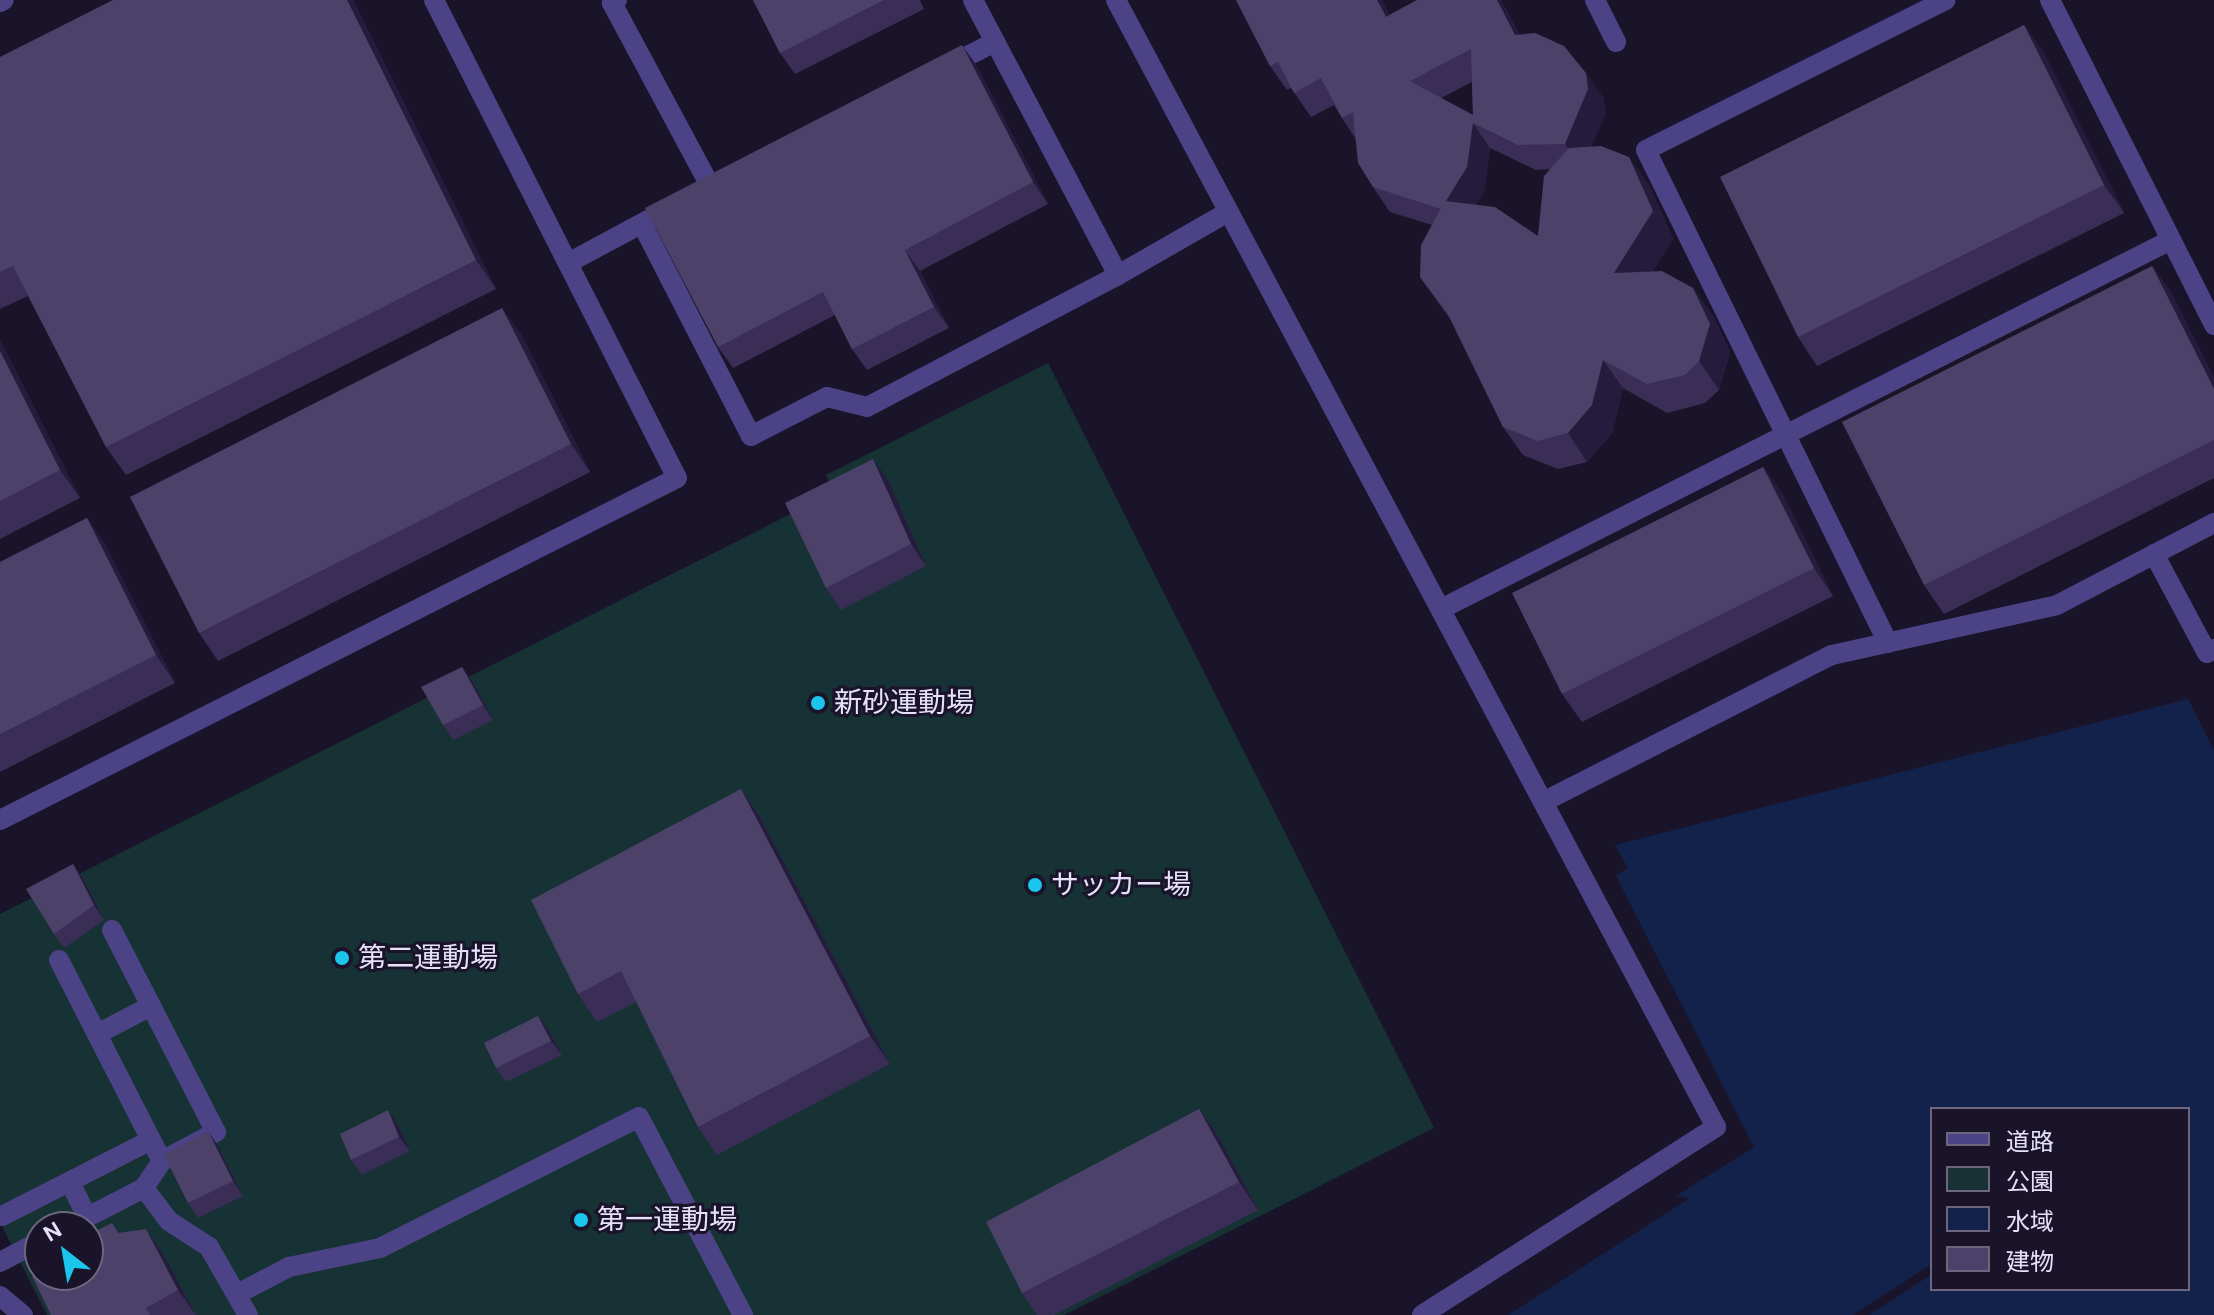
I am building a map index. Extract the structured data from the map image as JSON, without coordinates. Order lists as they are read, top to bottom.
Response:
{
  "places": [
    "新砂運動場",
    "サッカー場",
    "第二運動場",
    "第一運動場"
  ],
  "legend": [
    "道路",
    "公園",
    "水域",
    "建物"
  ],
  "north": "top left"
}
